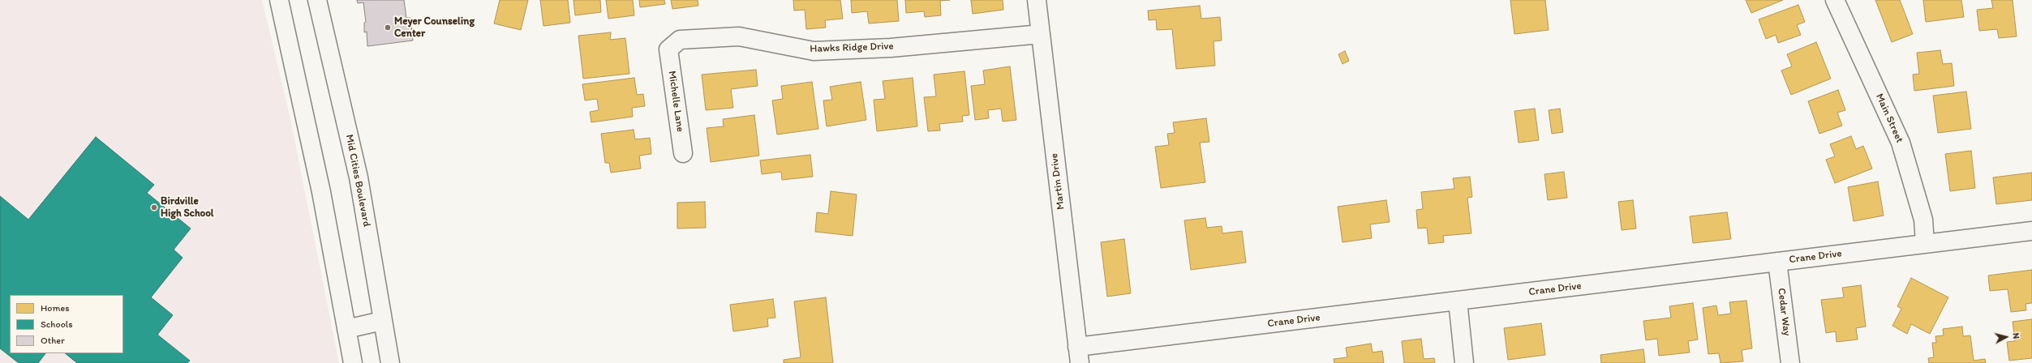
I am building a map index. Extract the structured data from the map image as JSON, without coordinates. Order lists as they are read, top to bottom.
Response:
{
  "streets": {
    "street": [
      "Hawks Ridge Drive",
      "Michelle Lane",
      "Main Street",
      "Mid Cities Boulevard",
      "Martin Drive",
      "Crane Drive",
      "Cedar Way"
    ]
  },
  "crossings": [
    ["Hawks Ridge Drive", "Michelle Lane"],
    ["Hawks Ridge Drive", "Martin Drive"],
    ["Main Street", "Crane Drive"],
    ["Martin Drive", "Crane Drive"],
    ["Crane Drive", "Cedar Way"]
  ],
  "places": ["Meyer Counseling Center", "Birdville High School"],
  "legend": ["Homes", "Schools", "Other"],
  "north": "right"
}
